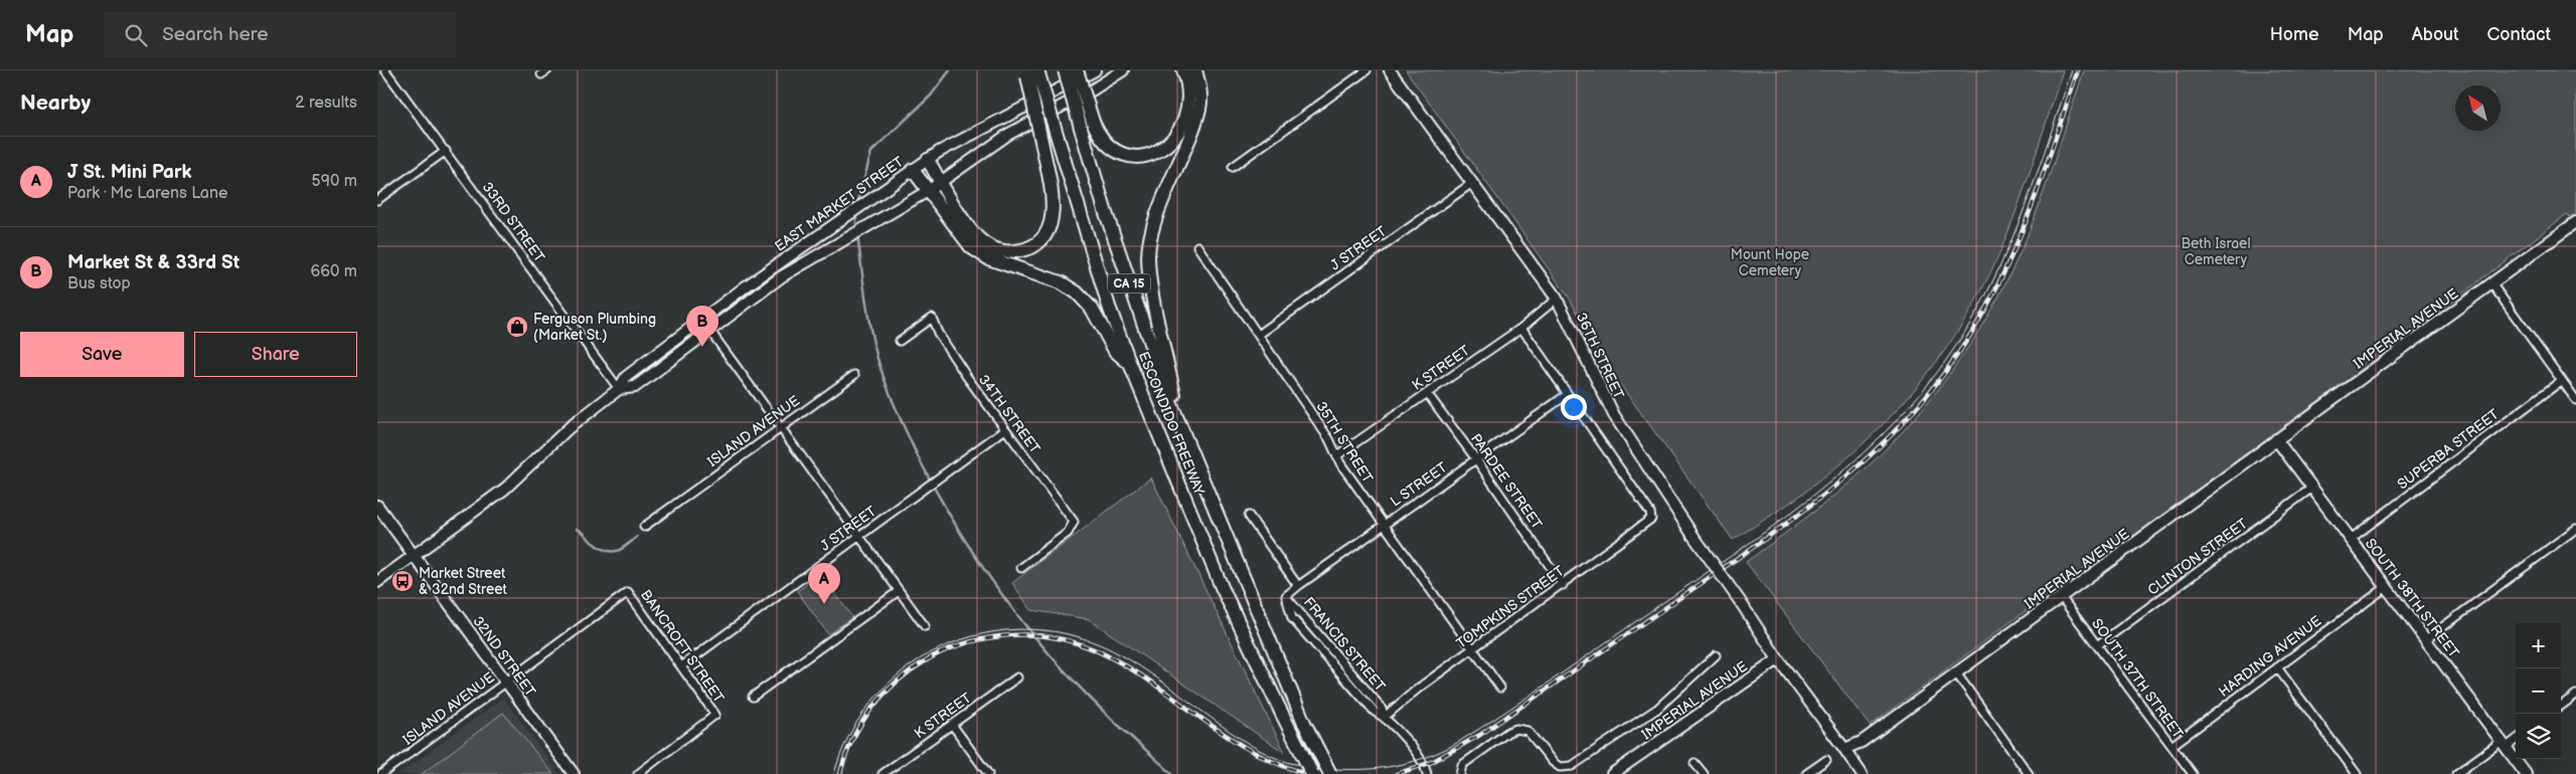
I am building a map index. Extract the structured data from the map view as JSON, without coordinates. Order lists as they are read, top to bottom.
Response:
{
  "streets": {
    "highway": ["CA 15", "ESCONDIDO FREEWAY"],
    "main road": [
      "EAST MARKET STREET",
      "IMPERIAL AVENUE",
      "36TH STREET",
      "SOUTH 38TH STREET",
      "32ND STREET"
    ],
    "street": [
      "33RD STREET",
      "J STREET",
      "K STREET",
      "34TH STREET",
      "ISLAND AVENUE",
      "35TH STREET",
      "SUPERBA STREET",
      "PARDEE STREET",
      "L STREET",
      "CLINTON STREET",
      "TOMPKINS STREET",
      "FRANCIS STREET",
      "BANCROFT STREET",
      "HARDING AVENUE",
      "SOUTH 37TH STREET"
    ]
  },
  "crossings": [
    ["EAST MARKET STREET", "33RD STREET"],
    ["EAST MARKET STREET", "32ND STREET"],
    ["J STREET", "36TH STREET"],
    ["J STREET", "34TH STREET"],
    ["J STREET", "35TH STREET"],
    ["J STREET", "BANCROFT STREET"],
    ["IMPERIAL AVENUE", "36TH STREET"],
    ["IMPERIAL AVENUE", "SOUTH 38TH STREET"],
    ["IMPERIAL AVENUE", "SOUTH 37TH STREET"],
    ["36TH STREET", "K STREET"],
    ["K STREET", "35TH STREET"],
    ["K STREET", "PARDEE STREET"],
    ["ISLAND AVENUE", "BANCROFT STREET"],
    ["ISLAND AVENUE", "32ND STREET"],
    ["35TH STREET", "L STREET"],
    ["35TH STREET", "TOMPKINS STREET"],
    ["SUPERBA STREET", "SOUTH 38TH STREET"],
    ["PARDEE STREET", "L STREET"],
    ["PARDEE STREET", "TOMPKINS STREET"],
    ["L STREET", "TOMPKINS STREET"],
    ["L STREET", "FRANCIS STREET"],
    ["CLINTON STREET", "SOUTH 38TH STREET"],
    ["CLINTON STREET", "SOUTH 37TH STREET"],
    ["SOUTH 38TH STREET", "HARDING AVENUE"],
    ["TOMPKINS STREET", "FRANCIS STREET"],
    ["HARDING AVENUE", "SOUTH 37TH STREET"]
  ],
  "parks": ["Beth Israel Cemetery", "Mount Hope Cemetery"],
  "places": {
    "shop": ["Ferguson Plumbing (Market St.)"],
    "bus stop": ["Market Street & 32nd Street"]
  },
  "north": "top left",
  "page": {
    "header": "Map",
    "search": "Search here",
    "nav": [
      "Home",
      "Map",
      "About",
      "Contact"
    ],
    "heading": ["Nearby", "2 results"],
    "list": [
      {
        "mark": "A",
        "name": "J St. Mini Park",
        "note": "Park · Mc Larens Lane",
        "value": "590 m"
      },
      {
        "mark": "B",
        "name": "Market St & 33rd St",
        "note": "Bus stop",
        "value": "660 m"
      }
    ],
    "pins": ["B", "A"],
    "buttons": ["Save", "Share"],
    "map_buttons": ["+", "−"]
  }
}
